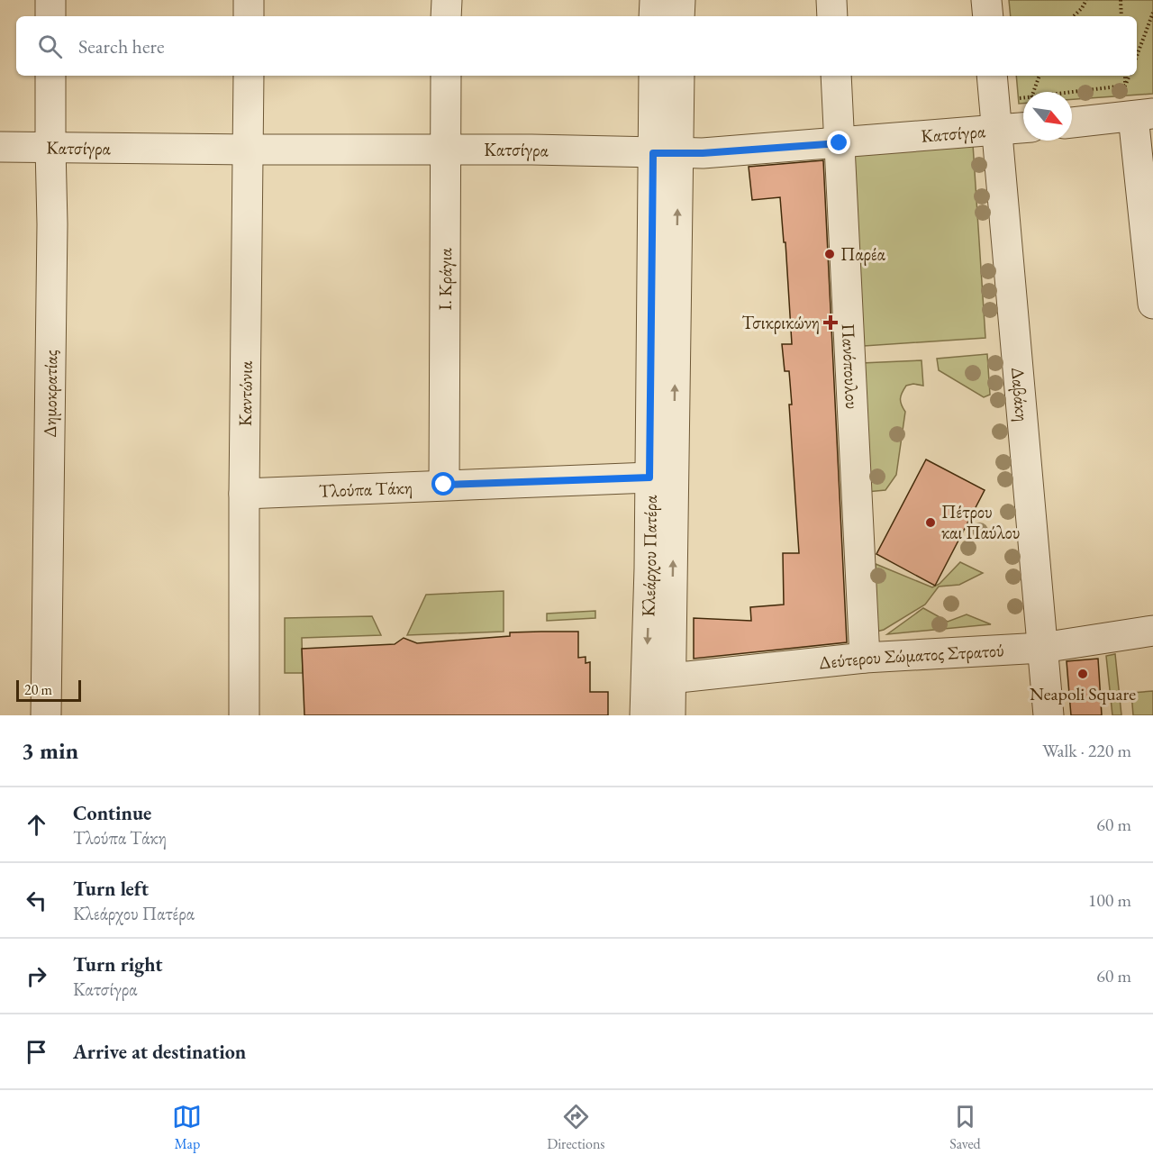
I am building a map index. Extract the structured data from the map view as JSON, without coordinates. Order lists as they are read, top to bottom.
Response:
{
  "streets": {
    "street": [
      "Κατσίγρα",
      "Ι. Κράγια",
      "Πανόπουλου",
      "Δημοκρατίας",
      "Καντώνια",
      "Δαβάκη",
      "Τλούπα Τάκη",
      "Κλεάρχου Πατέρα",
      "Δεύτερου Σώματος Στρατού"
    ]
  },
  "crossings": [
    ["Κατσίγρα", "Ι. Κράγια"],
    ["Κατσίγρα", "Πανόπουλου"],
    ["Κατσίγρα", "Δημοκρατίας"],
    ["Κατσίγρα", "Καντώνια"],
    ["Κατσίγρα", "Δαβάκη"],
    ["Κατσίγρα", "Κλεάρχου Πατέρα"],
    ["Ι. Κράγια", "Τλούπα Τάκη"],
    ["Πανόπουλου", "Δεύτερου Σώματος Στρατού"],
    ["Καντώνια", "Τλούπα Τάκη"],
    ["Δαβάκη", "Δεύτερου Σώματος Στρατού"],
    ["Τλούπα Τάκη", "Κλεάρχου Πατέρα"],
    ["Κλεάρχου Πατέρα", "Δεύτερου Σώματος Στρατού"]
  ],
  "places": {
    "other": ["Παρέα", "Πέτρου και Παύλου", "Neapoli Square"],
    "health": ["Τσικρικώνη"]
  },
  "scale_bar": "20 m",
  "north": "bottom right",
  "page": {
    "search": "Search here",
    "scale": "20 m",
    "heading": ["3 min", "Walk · 220 m"],
    "list": [
      ["Continue", "Τλούπα Τάκη", "60 m"],
      ["Turn left", "Κλεάρχου Πατέρα", "100 m"],
      ["Turn right", "Κατσίγρα", "60 m"],
      "Arrive at destination"
    ],
    "nav": ["Map", "Directions", "Saved"]
  }
}
